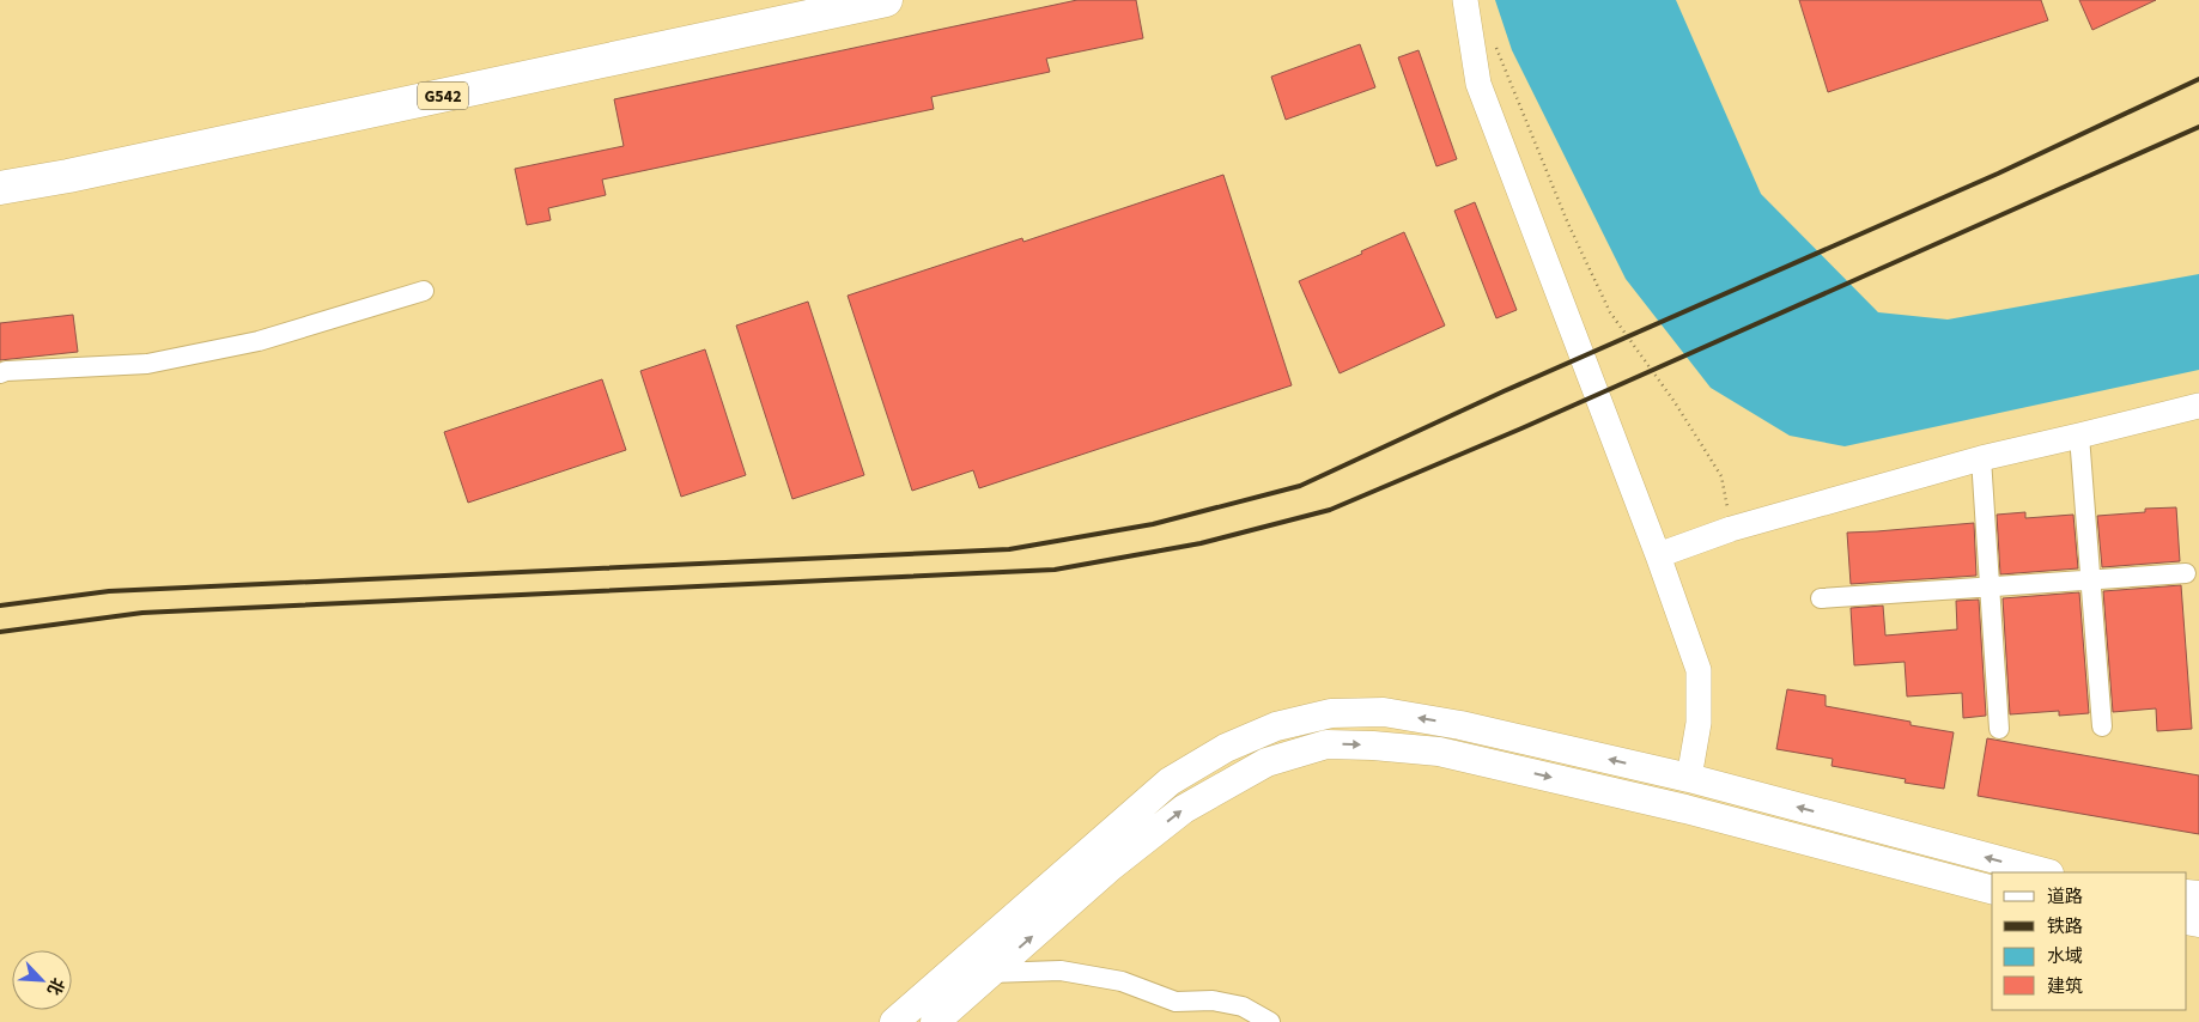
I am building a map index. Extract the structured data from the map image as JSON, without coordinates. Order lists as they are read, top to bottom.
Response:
{
  "streets": {
    "highway": ["G542"]
  },
  "legend": [
    "道路",
    "铁路",
    "水域",
    "建筑"
  ],
  "north": "bottom right"
}
